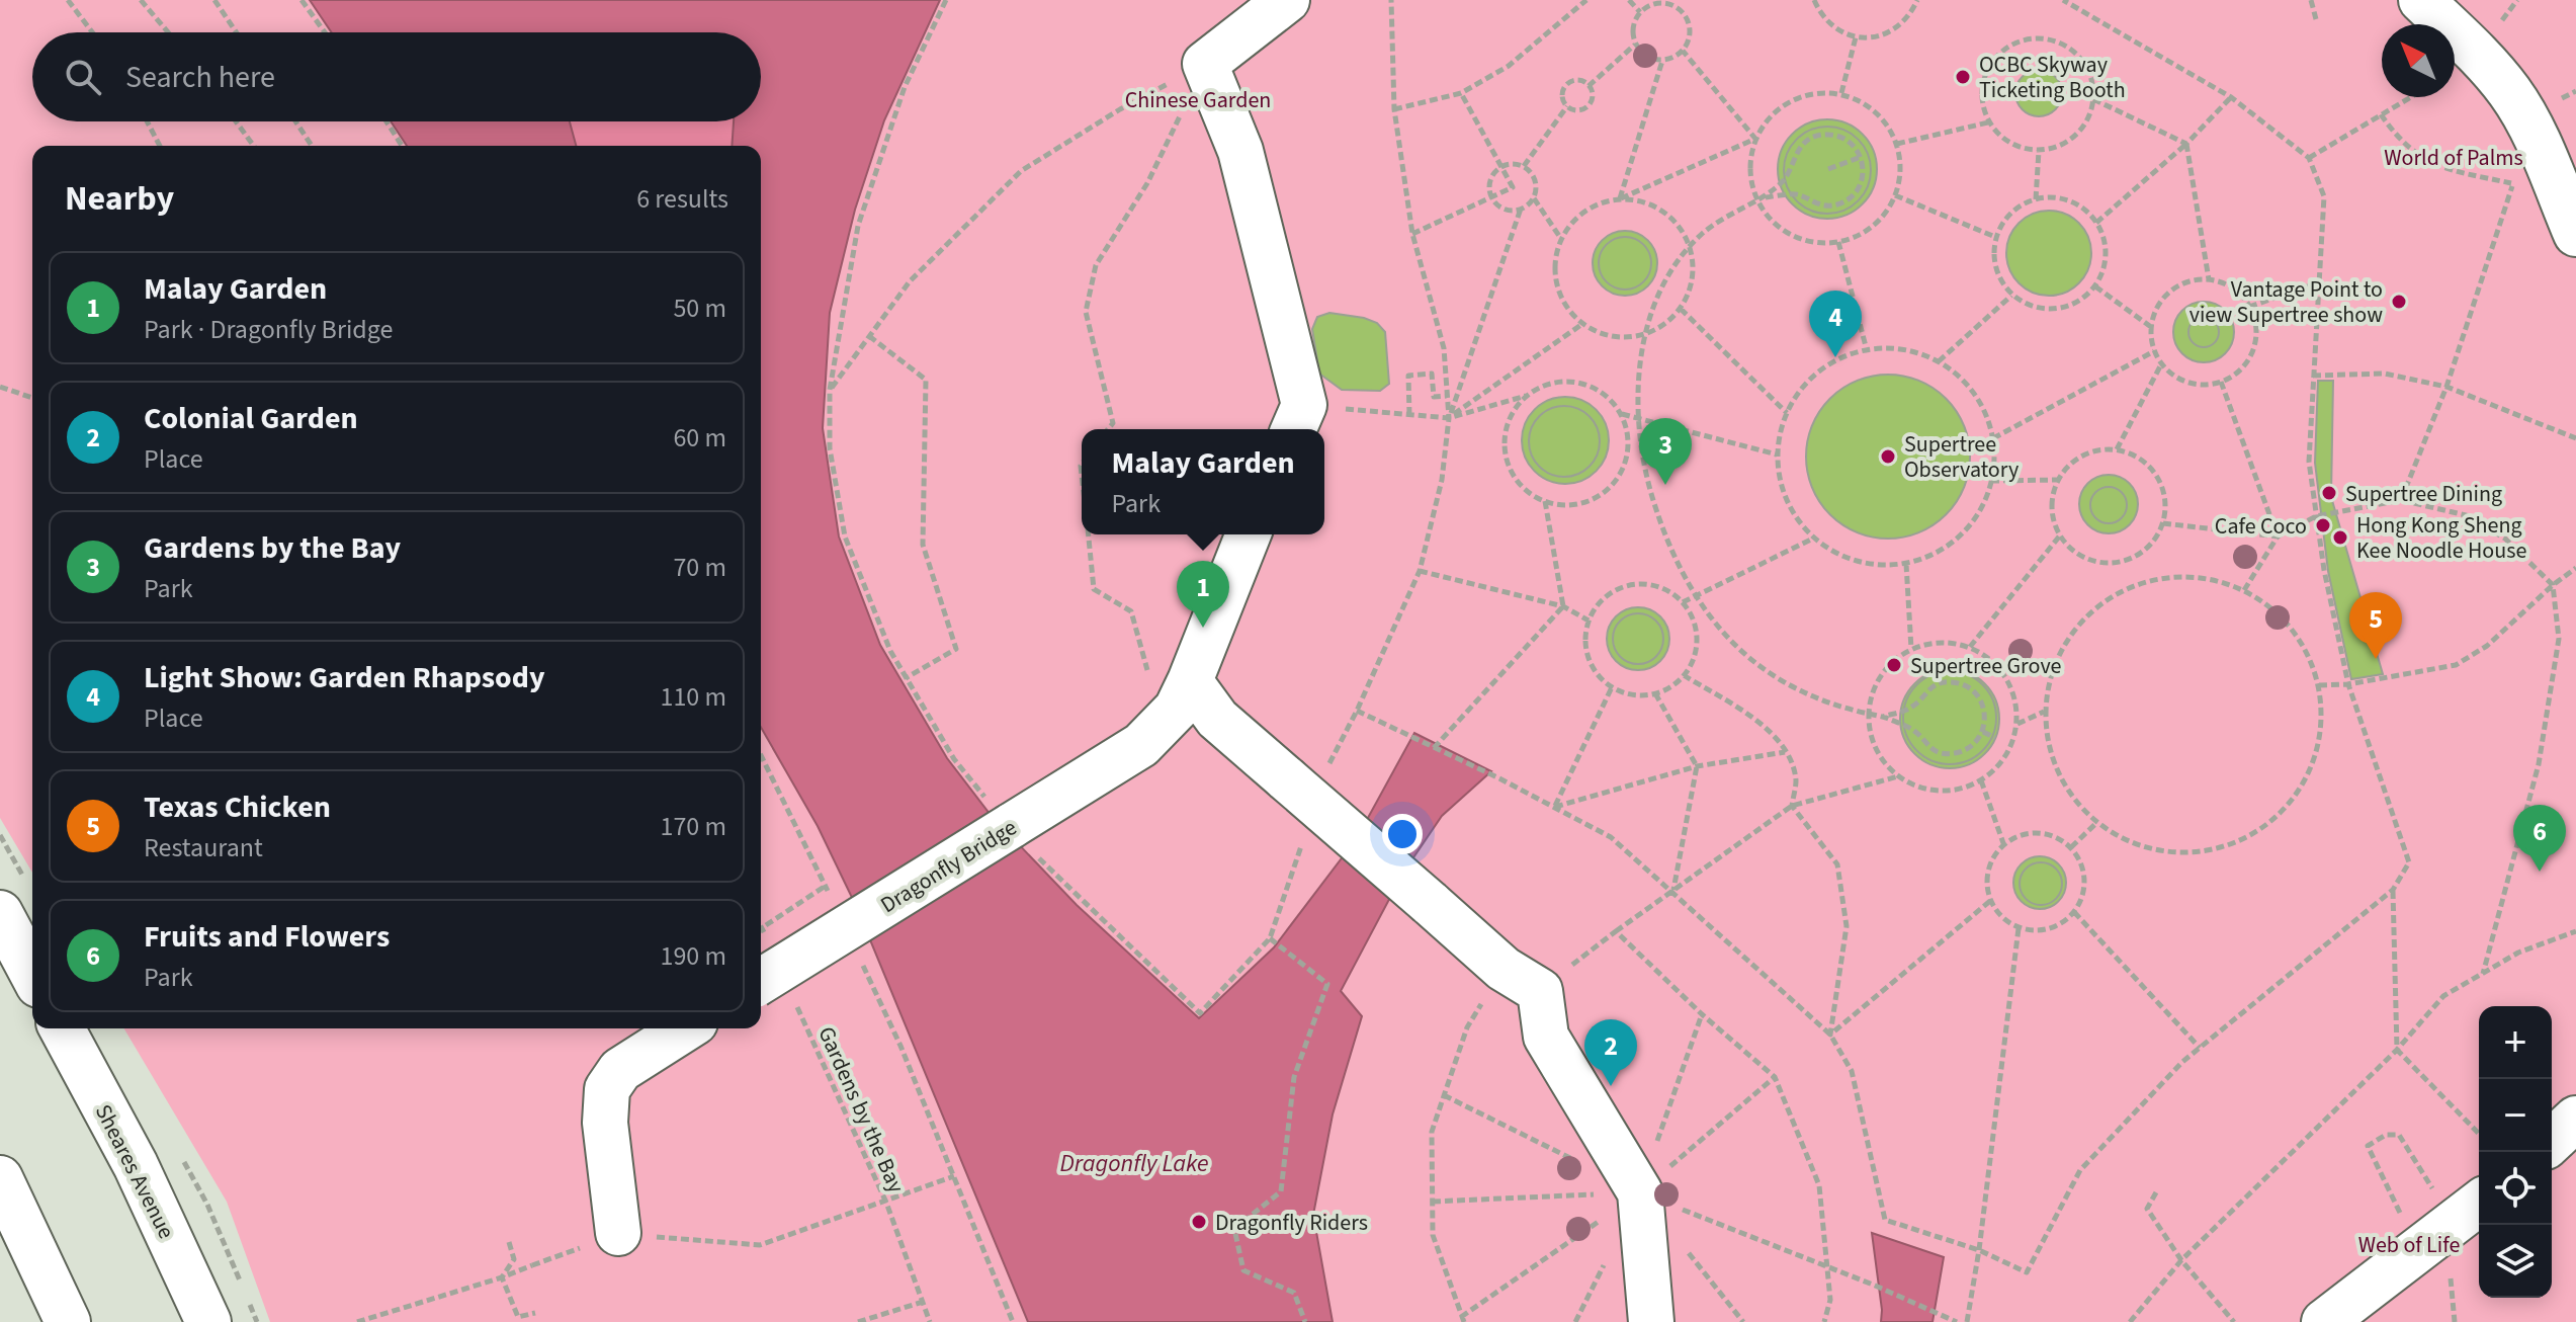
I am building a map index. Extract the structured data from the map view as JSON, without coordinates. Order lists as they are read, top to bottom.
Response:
{
  "streets": {
    "street": ["Dragonfly Bridge", "Sheares Avenue"],
    "path": ["Gardens by the Bay"]
  },
  "crossings": [
    ["Dragonfly Bridge", "Gardens by the Bay"]
  ],
  "water": ["Dragonfly Lake"],
  "parks": ["Chinese Garden", "World of Palms", "Web of Life"],
  "places": [
    "OCBC Skyway Ticketing Booth",
    "Vantage Point to view Supertree show",
    "Supertree Observatory",
    "Supertree Dining",
    "Cafe Coco",
    "Hong Kong Sheng Kee Noodle House",
    "Supertree Grove",
    "Dragonfly Riders"
  ],
  "north": "top left",
  "page": {
    "search": "Search here",
    "heading": ["Nearby", "6 results"],
    "list": [
      {
        "mark": "1",
        "name": "Malay Garden",
        "note": "Park · Dragonfly Bridge",
        "value": "50 m"
      },
      {
        "mark": "2",
        "name": "Colonial Garden",
        "note": "Place",
        "value": "60 m"
      },
      {
        "mark": "3",
        "name": "Gardens by the Bay",
        "note": "Park",
        "value": "70 m"
      },
      {
        "mark": "4",
        "name": "Light Show: Garden Rhapsody",
        "note": "Place",
        "value": "110 m"
      },
      {
        "mark": "5",
        "name": "Texas Chicken",
        "note": "Restaurant",
        "value": "170 m"
      },
      {
        "mark": "6",
        "name": "Fruits and Flowers",
        "note": "Park",
        "value": "190 m"
      }
    ],
    "pins": [
      "4",
      "3",
      "1",
      "5",
      "6",
      "2"
    ],
    "popup": ["Malay Garden", "Park"],
    "map_buttons": ["+", "−"]
  }
}
